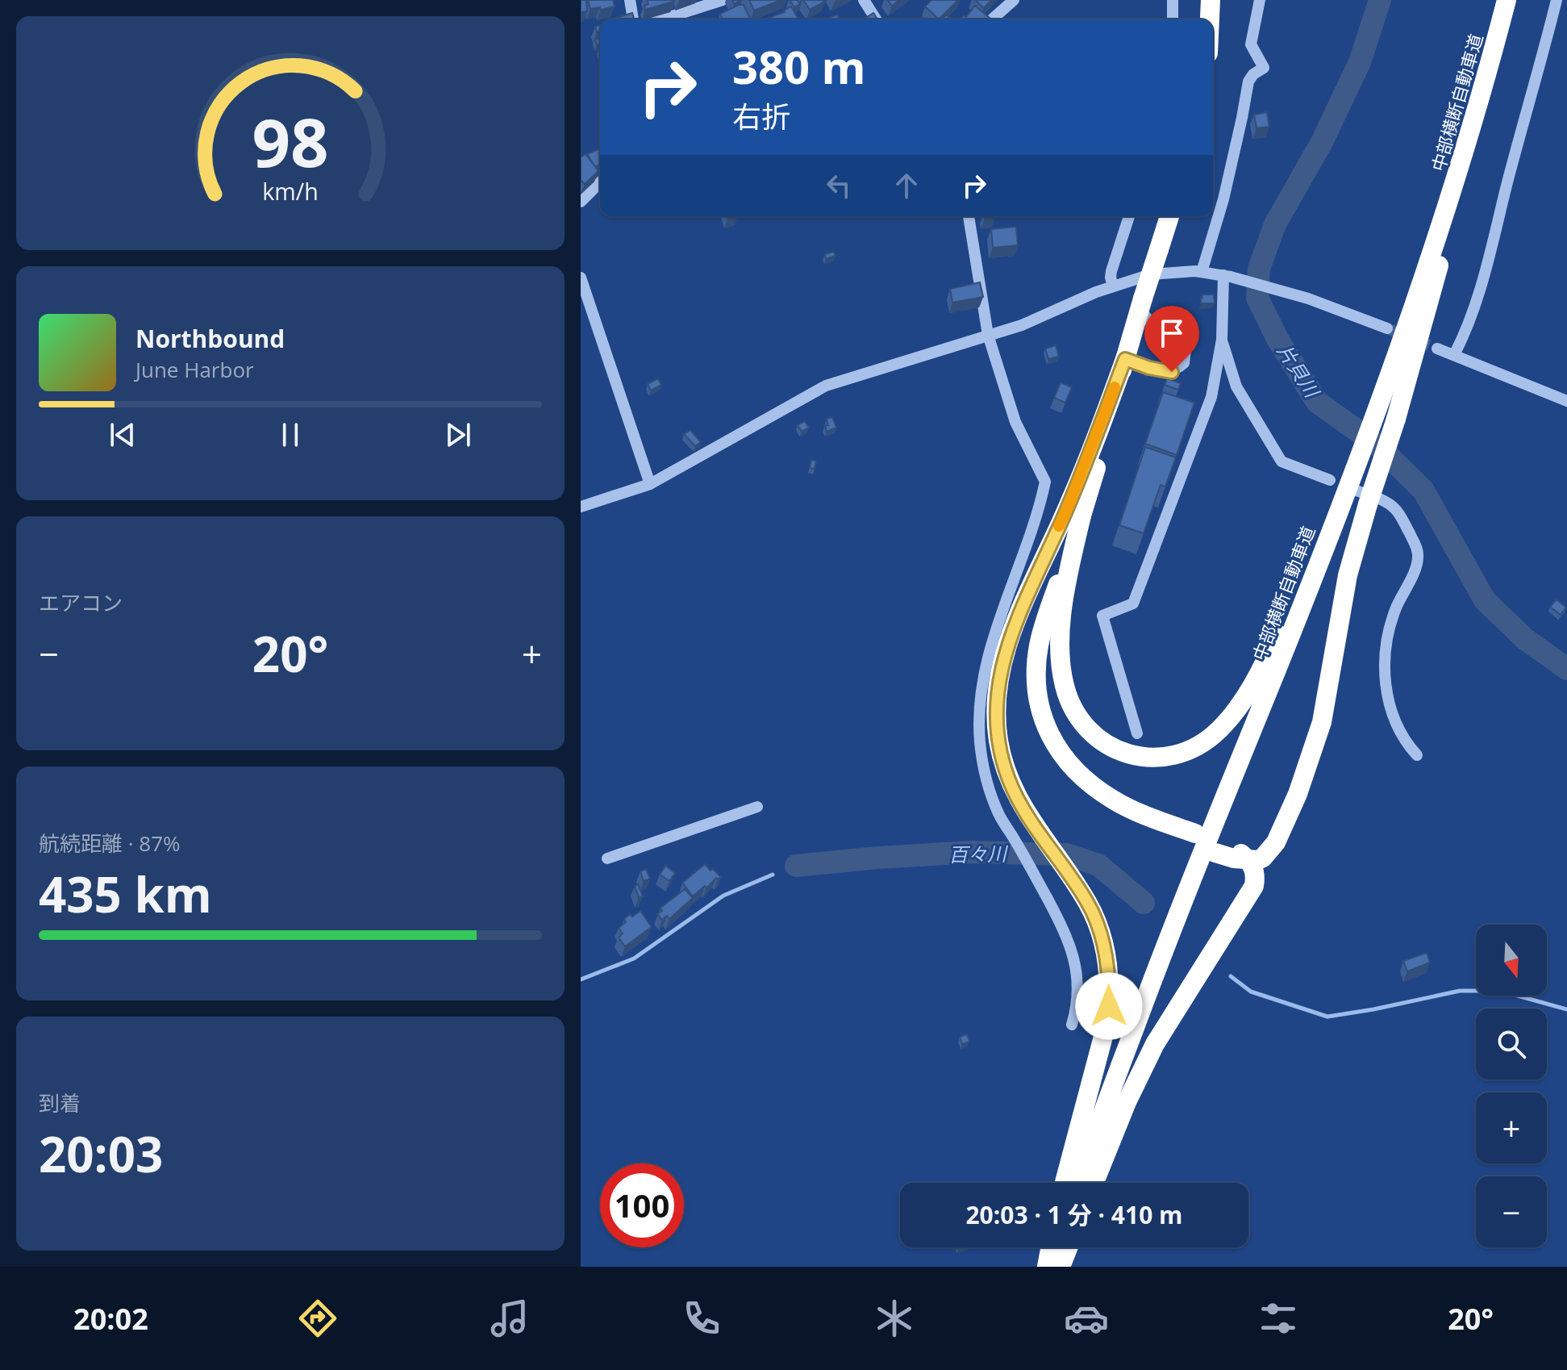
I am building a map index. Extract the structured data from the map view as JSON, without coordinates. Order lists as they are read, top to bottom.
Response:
{
  "streets": {
    "highway": ["中部横断自動車道"]
  },
  "water": ["片貝川", "百々川"],
  "north": "bottom",
  "page": {
    "turn": ["380 m", "右折"],
    "song": ["Northbound", "June Harbor"],
    "tile": [
      "エアコン",
      ["航続距離 · 87%", "435 km"],
      ["到着", "20:03"]
    ],
    "heat": ["−", "20°", "+"],
    "map_buttons": ["+", "−"],
    "limit": "100",
    "trip": "20:03 · 1 分 · 410 m",
    "tabs": ["20:02", "20°"],
    "gauge": ["98", "km/h"]
  }
}
